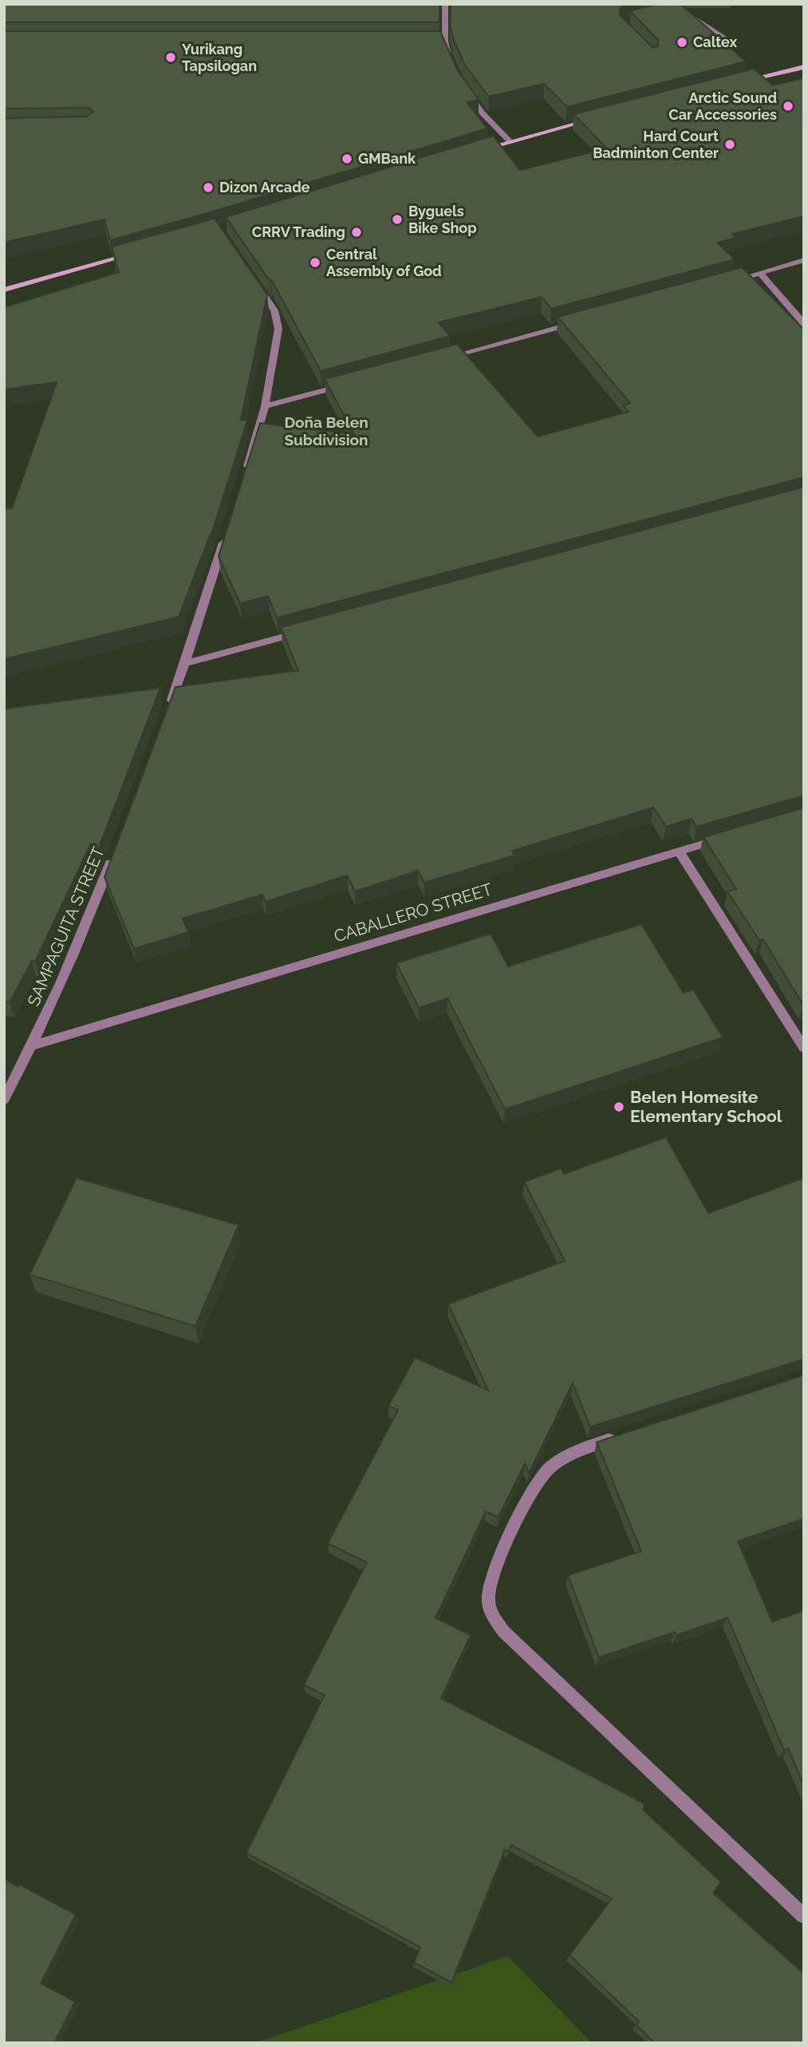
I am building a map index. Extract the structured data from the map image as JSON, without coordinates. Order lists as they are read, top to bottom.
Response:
{
  "streets": {
    "street": ["CABALLERO STREET", "SAMPAGUITA STREET"]
  },
  "crossings": [
    ["CABALLERO STREET", "SAMPAGUITA STREET"]
  ],
  "districts": ["Doña Belen Subdivision"],
  "places": [
    "Caltex",
    "Yurikang Tapsilogan",
    "Arctic Sound Car Accessories",
    "Hard Court Badminton Center",
    "GMBank",
    "Dizon Arcade",
    "Byguels Bike Shop",
    "CRRV Trading",
    "Central Assembly of God",
    "Belen Homesite Elementary School"
  ]
}
